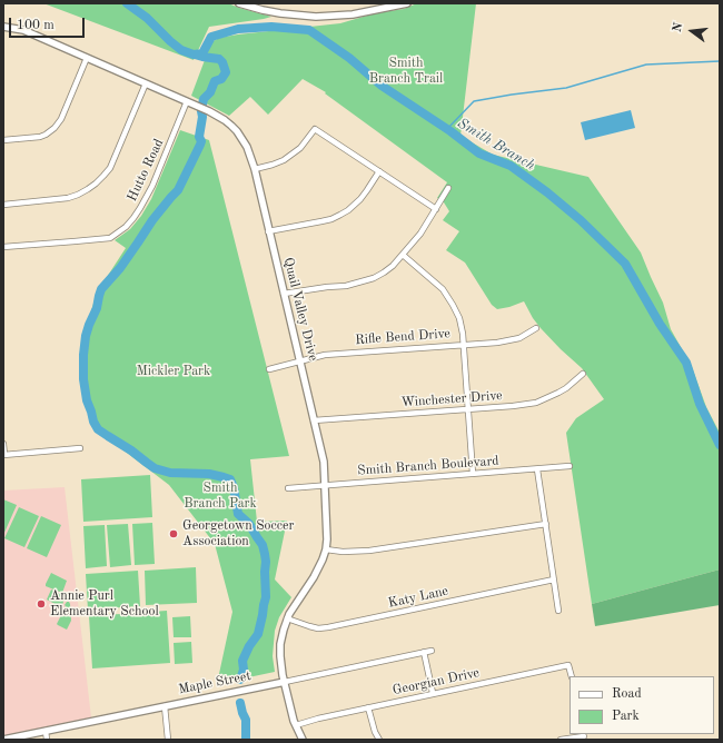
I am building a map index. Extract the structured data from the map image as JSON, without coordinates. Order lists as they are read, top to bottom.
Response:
{
  "streets": {
    "street": [
      "Hutto Road",
      "Quail Valley Drive",
      "Rifle Bend Drive",
      "Winchester Drive",
      "Smith Branch Boulevard",
      "Katy Lane",
      "Georgian Drive",
      "Maple Street"
    ]
  },
  "crossings": [
    ["Hutto Road", "Quail Valley Drive"],
    ["Quail Valley Drive", "Rifle Bend Drive"],
    ["Quail Valley Drive", "Winchester Drive"],
    ["Quail Valley Drive", "Smith Branch Boulevard"],
    ["Quail Valley Drive", "Katy Lane"],
    ["Quail Valley Drive", "Georgian Drive"],
    ["Quail Valley Drive", "Maple Street"]
  ],
  "water": ["Smith Branch"],
  "parks": ["Smith Branch Trail", "Mickler Park", "Smith Branch Park"],
  "places": ["Georgetown Soccer Association", "Annie Purl Elementary School"],
  "legend": ["Road", "Park"],
  "scale_bar": "100 m",
  "north": "left"
}
